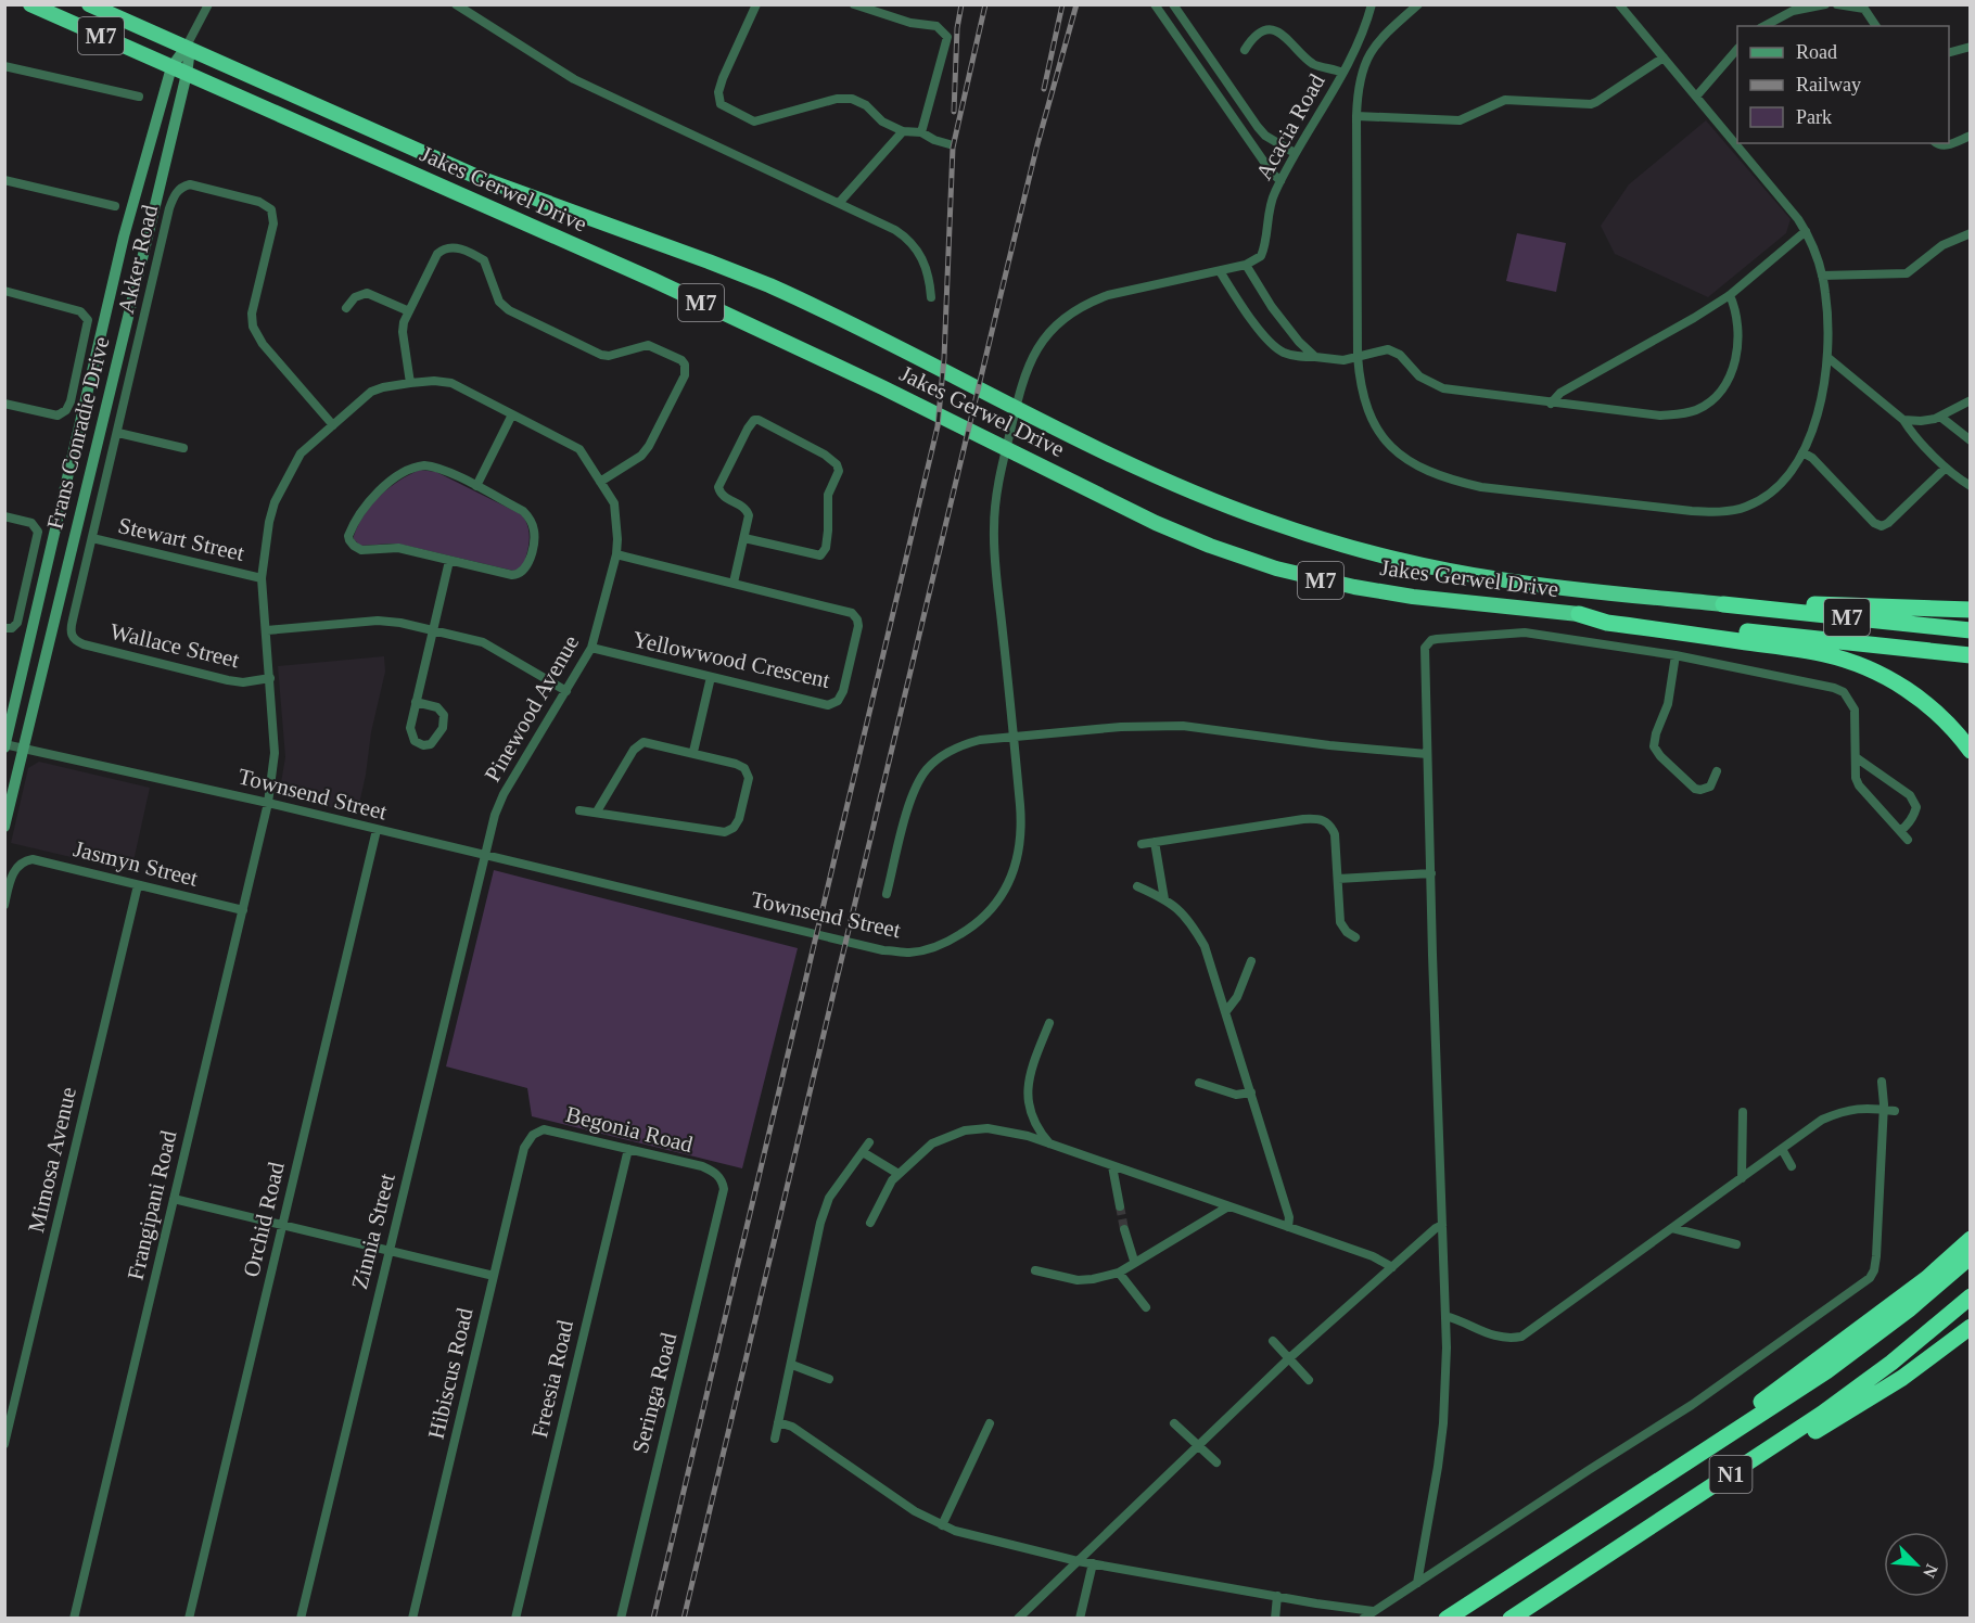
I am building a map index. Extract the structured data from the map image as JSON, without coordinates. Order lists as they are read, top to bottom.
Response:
{
  "streets": {
    "highway": ["M7", "Jakes Gerwel Drive", "N1"],
    "main road": ["Frans Conradie Drive"],
    "street": [
      "Acacia Road",
      "Akker Road",
      "Stewart Street",
      "Wallace Street",
      "Yellowwood Crescent",
      "Pinewood Avenue",
      "Townsend Street",
      "Jasmyn Street",
      "Begonia Road",
      "Mimosa Avenue",
      "Frangipani Road",
      "Orchid Road",
      "Zinnia Street",
      "Hibiscus Road",
      "Freesia Road",
      "Seringa Road"
    ]
  },
  "crossings": [
    ["Acacia Road", "Townsend Street"],
    ["Jakes Gerwel Drive", "Frans Conradie Drive"],
    ["Akker Road", "Stewart Street"],
    ["Akker Road", "Wallace Street"],
    ["Akker Road", "Pinewood Avenue"],
    ["Frans Conradie Drive", "Townsend Street"],
    ["Stewart Street", "Pinewood Avenue"],
    ["Wallace Street", "Pinewood Avenue"],
    ["Yellowwood Crescent", "Pinewood Avenue"],
    ["Pinewood Avenue", "Townsend Street"],
    ["Pinewood Avenue", "Frangipani Road"],
    ["Pinewood Avenue", "Zinnia Street"],
    ["Townsend Street", "Frangipani Road"],
    ["Townsend Street", "Orchid Road"],
    ["Townsend Street", "Zinnia Street"],
    ["Jasmyn Street", "Mimosa Avenue"],
    ["Jasmyn Street", "Frangipani Road"],
    ["Begonia Road", "Hibiscus Road"],
    ["Begonia Road", "Freesia Road"],
    ["Begonia Road", "Seringa Road"]
  ],
  "legend": ["Road", "Railway", "Park"],
  "north": "bottom right"
}
